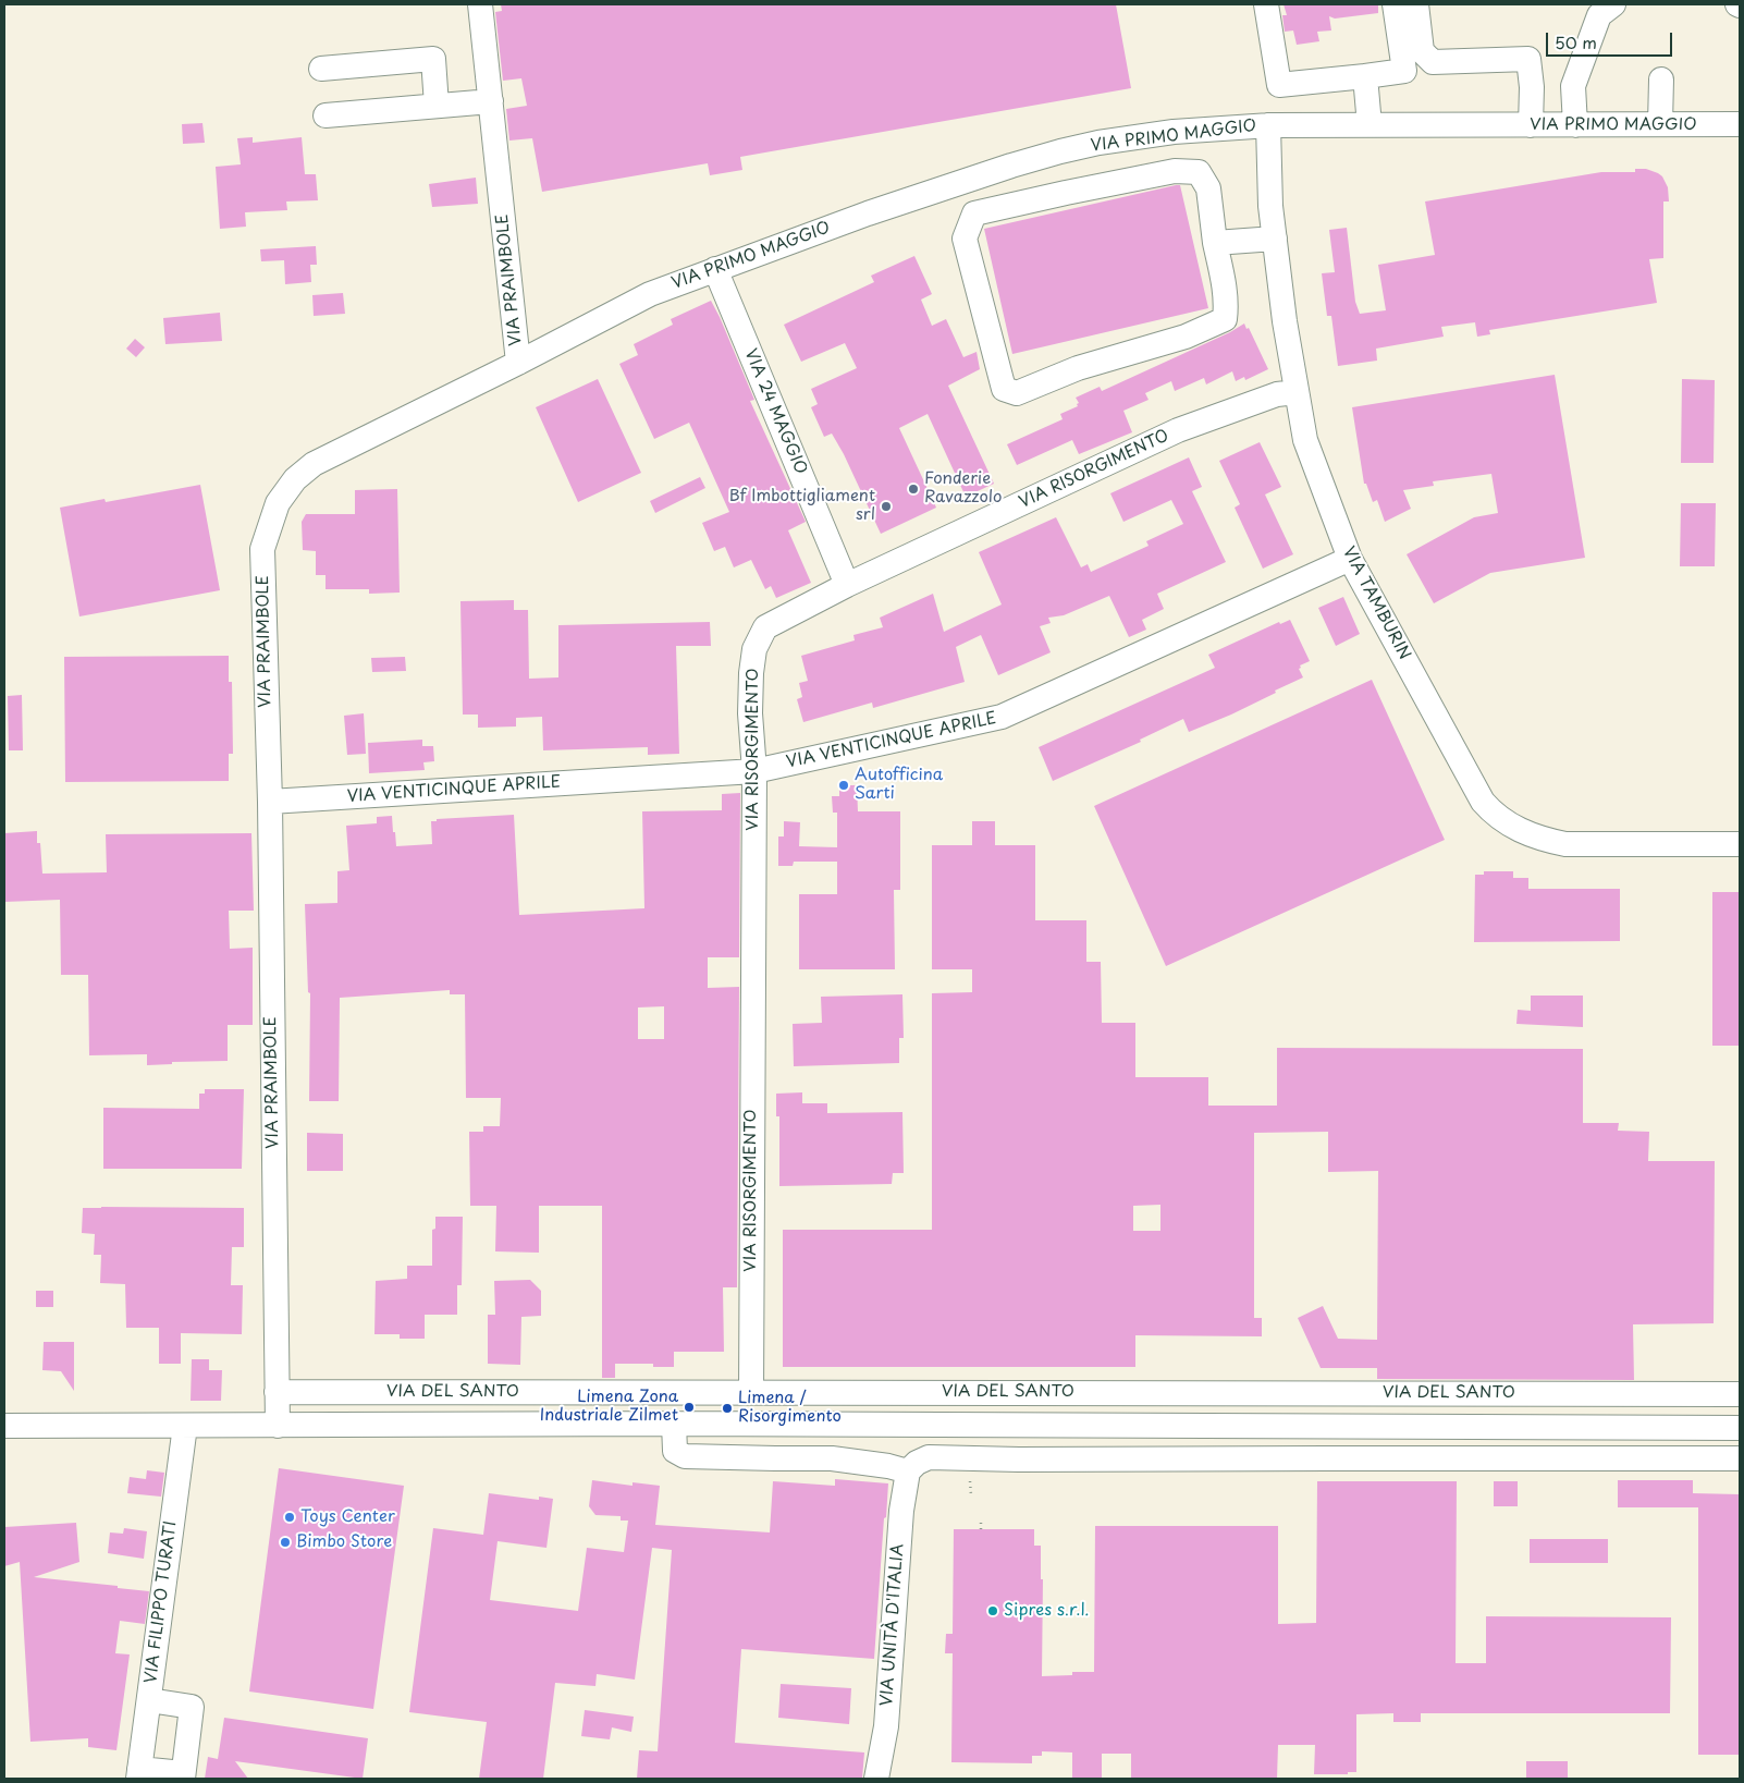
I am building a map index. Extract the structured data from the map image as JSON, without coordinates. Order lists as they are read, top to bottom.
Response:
{
  "streets": {
    "street": [
      "VIA PRIMO MAGGIO",
      "VIA PRAIMBOLE",
      "VIA 24 MAGGIO",
      "VIA RISORGIMENTO",
      "VIA TAMBURIN",
      "VIA VENTICINQUE APRILE",
      "VIA DEL SANTO",
      "VIA FILIPPO TURATI",
      "VIA UNITÀ D'ITALIA"
    ]
  },
  "crossings": [
    ["VIA PRIMO MAGGIO", "VIA PRAIMBOLE"],
    ["VIA PRIMO MAGGIO", "VIA 24 MAGGIO"],
    ["VIA PRIMO MAGGIO", "VIA TAMBURIN"],
    ["VIA PRAIMBOLE", "VIA VENTICINQUE APRILE"],
    ["VIA PRAIMBOLE", "VIA DEL SANTO"],
    ["VIA 24 MAGGIO", "VIA RISORGIMENTO"],
    ["VIA RISORGIMENTO", "VIA TAMBURIN"],
    ["VIA RISORGIMENTO", "VIA VENTICINQUE APRILE"],
    ["VIA RISORGIMENTO", "VIA DEL SANTO"],
    ["VIA TAMBURIN", "VIA VENTICINQUE APRILE"]
  ],
  "places": [
    "Fonderie Ravazzolo",
    "Bf Imbottigliament srl",
    "Autofficina Sarti",
    "Limena Zona Industriale Zilmet",
    "Limena / Risorgimento",
    "Toys Center",
    "Bimbo Store",
    "Sipres s.r.l."
  ],
  "scale_bar": "50 m"
}
